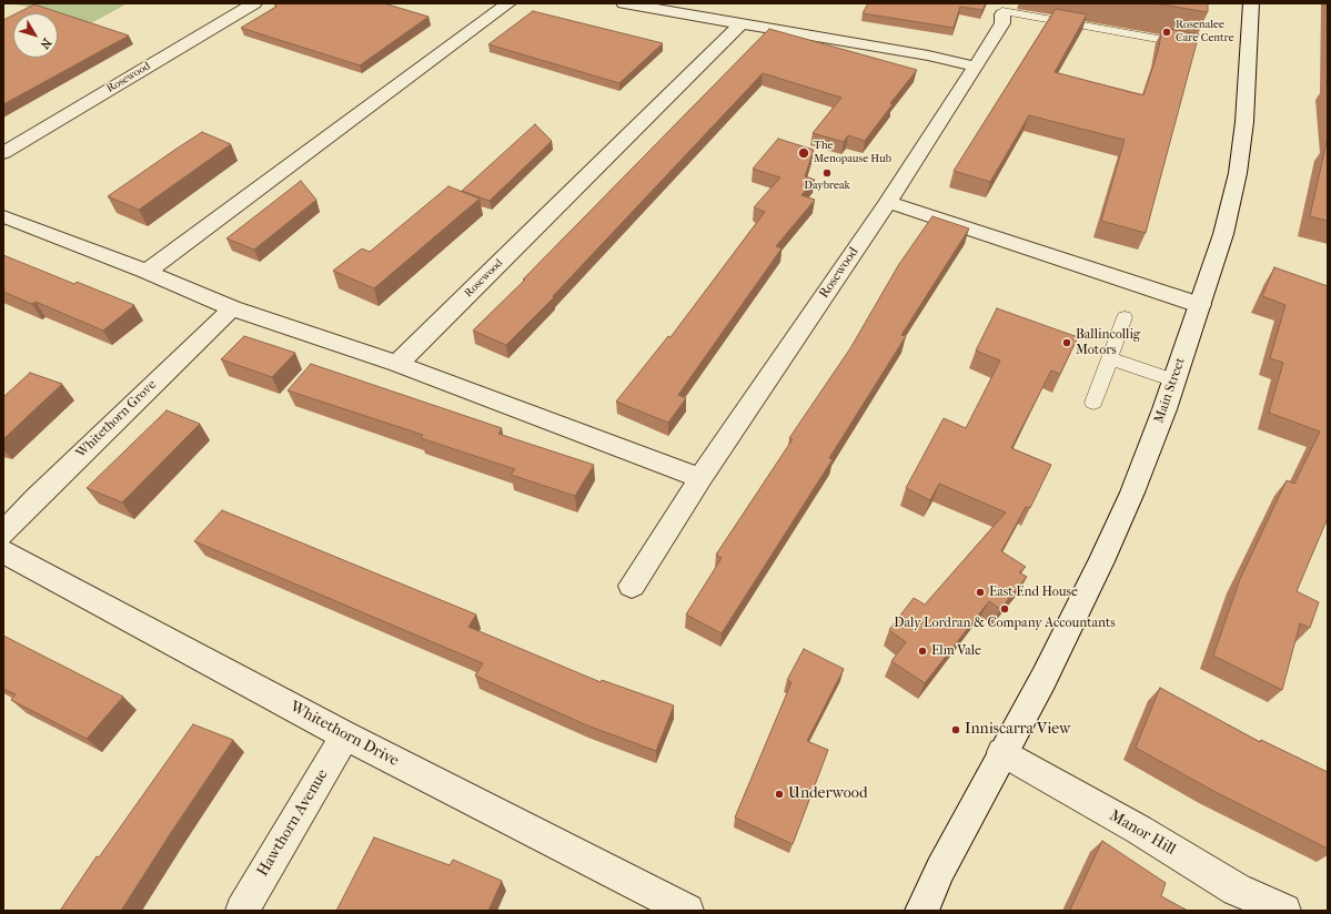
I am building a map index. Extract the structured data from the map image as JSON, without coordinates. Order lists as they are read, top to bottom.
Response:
{
  "streets": {
    "street": [
      "Rosewood",
      "Main Street",
      "Whitethorn Grove",
      "Whitethorn Drive",
      "Hawthorn Avenue",
      "Manor Hill"
    ]
  },
  "crossings": [
    ["Main Street", "Manor Hill"],
    ["Whitethorn Drive", "Hawthorn Avenue"]
  ],
  "places": [
    "Rosenalee Care Centre",
    "The Menopause Hub",
    "Daybreak",
    "Ballincollig Motors",
    "East End House",
    "Daly Lordran & Company Accountants",
    "Elm Vale",
    "Inniscarra View",
    "Underwood"
  ],
  "north": "bottom right"
}
